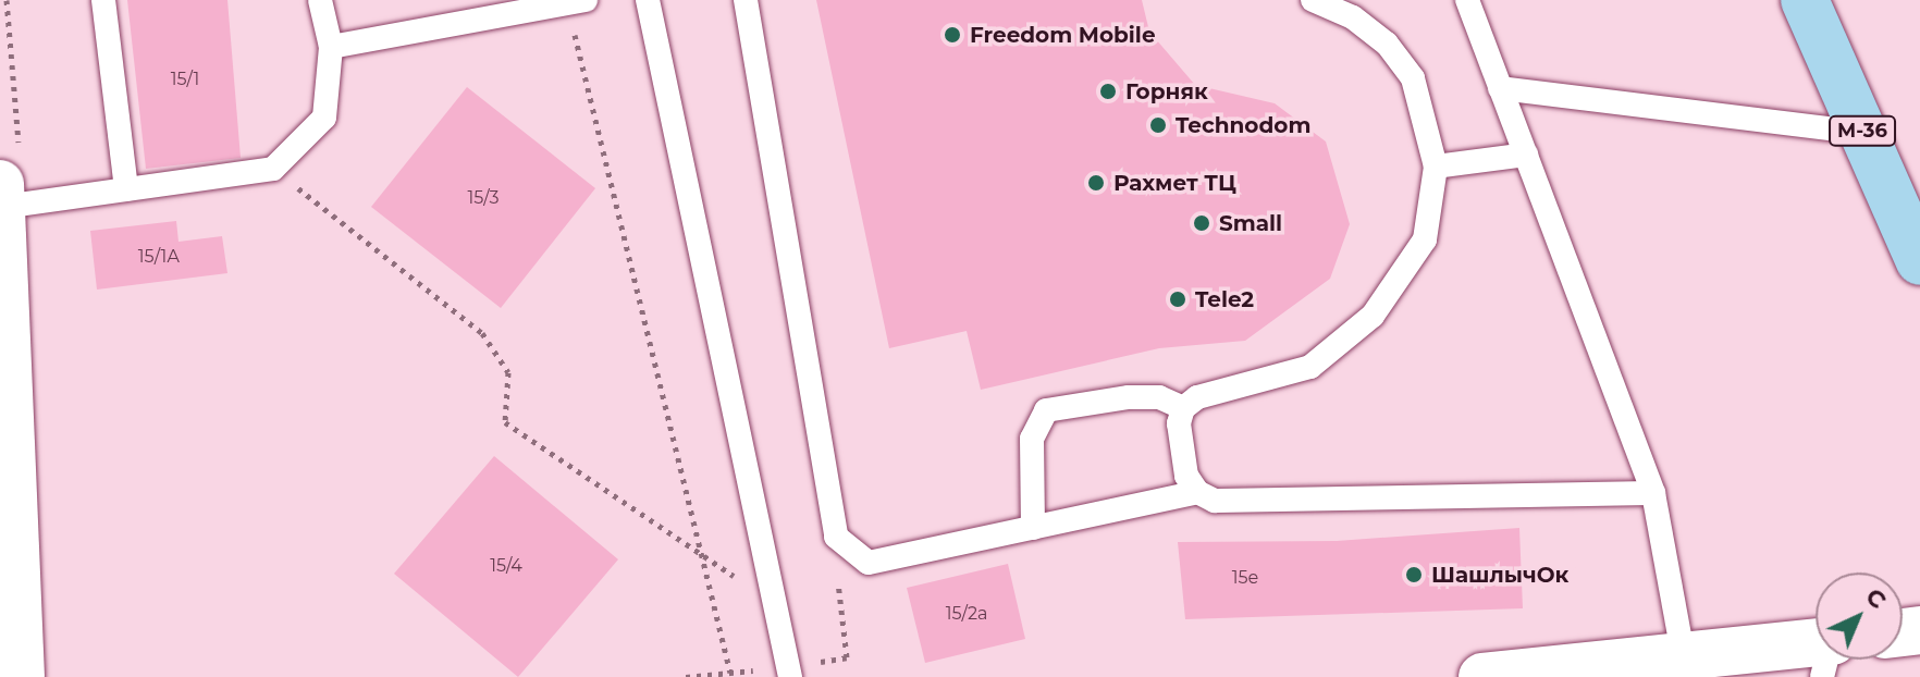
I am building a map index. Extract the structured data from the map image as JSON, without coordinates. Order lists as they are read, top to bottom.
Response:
{
  "streets": {
    "main road": ["M-36"]
  },
  "places": [
    "Freedom Mobile",
    "Горняк",
    "Technodom",
    "Рахмет ТЦ",
    "Small",
    "Tele2",
    "ШашлычОк"
  ],
  "house_numbers": [
    "15/1",
    "15/3",
    "15/1А",
    "15/4",
    "15е",
    "15/2а"
  ],
  "north": "top right"
}
